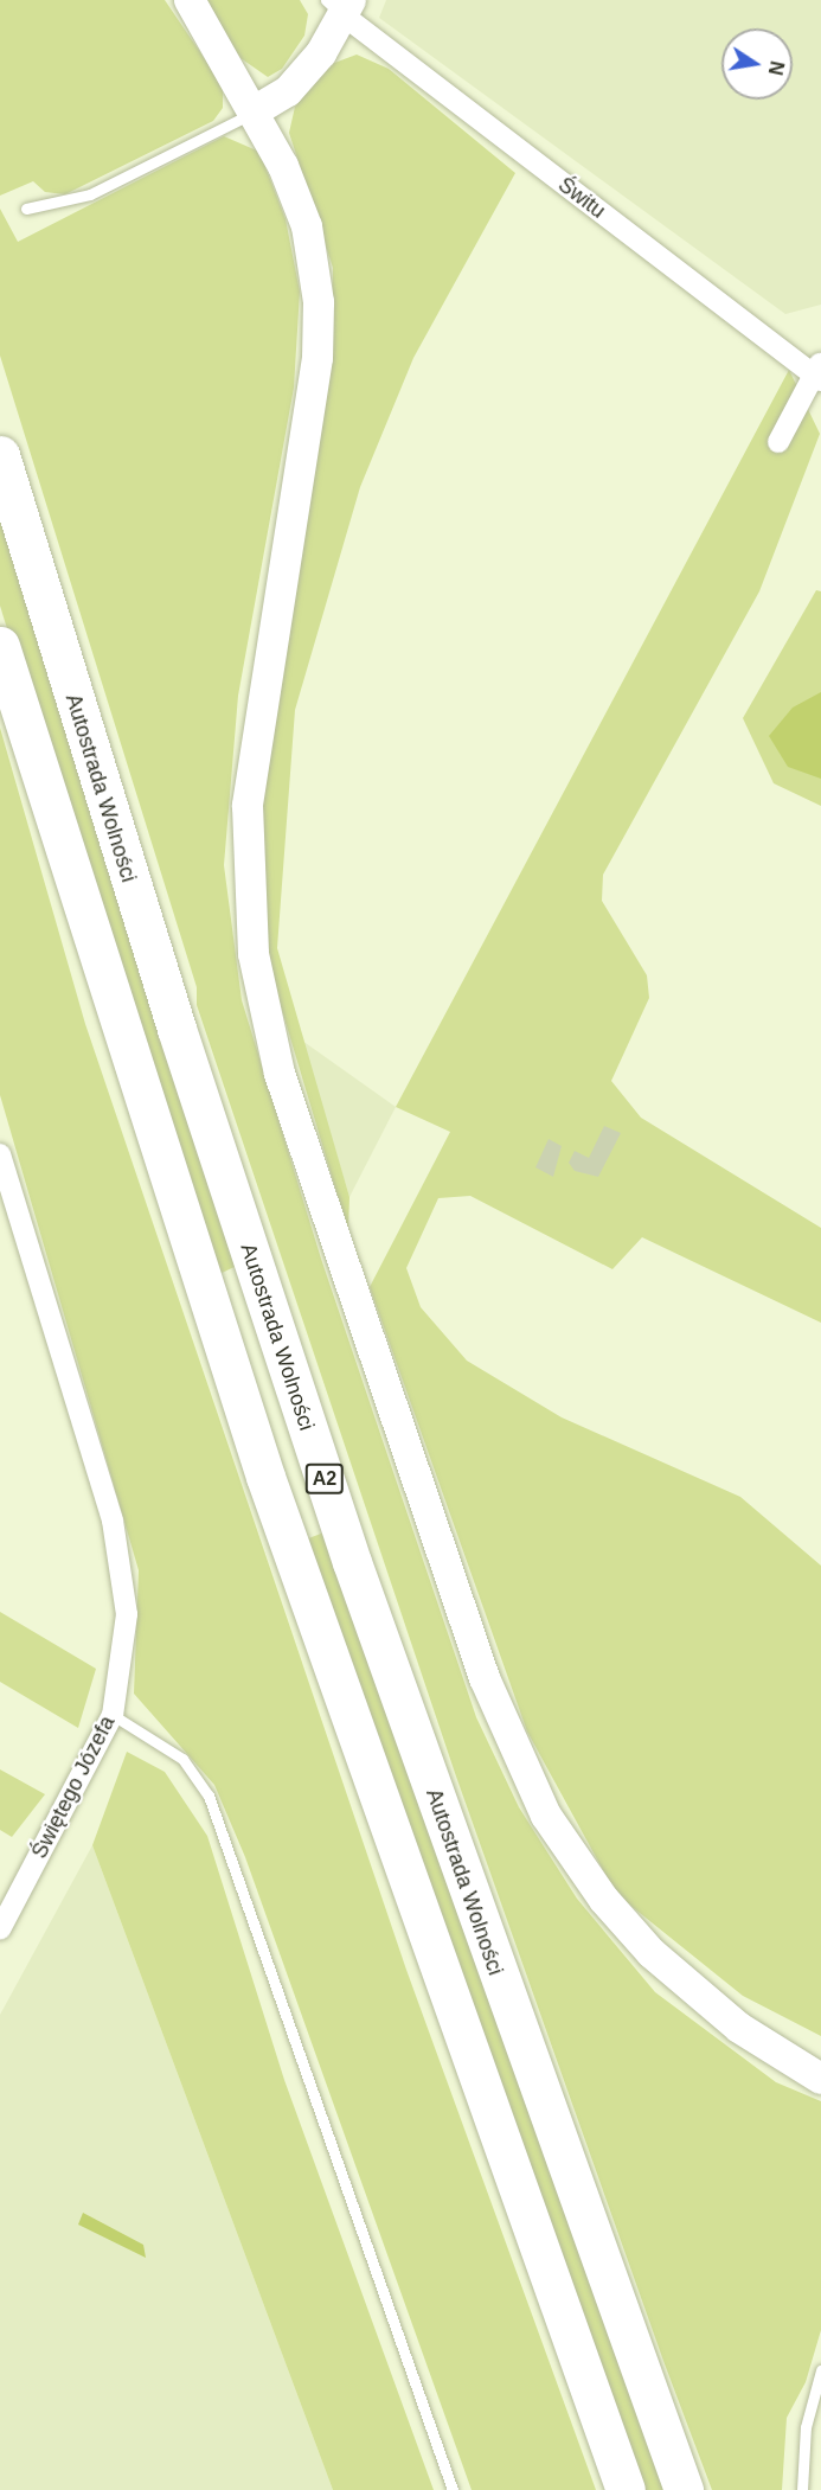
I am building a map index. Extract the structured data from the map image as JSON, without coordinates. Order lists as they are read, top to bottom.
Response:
{
  "streets": {
    "highway": ["Autostrada Wolności", "A2"],
    "street": ["Świtu", "Świętego Józefa"]
  },
  "north": "right"
}
